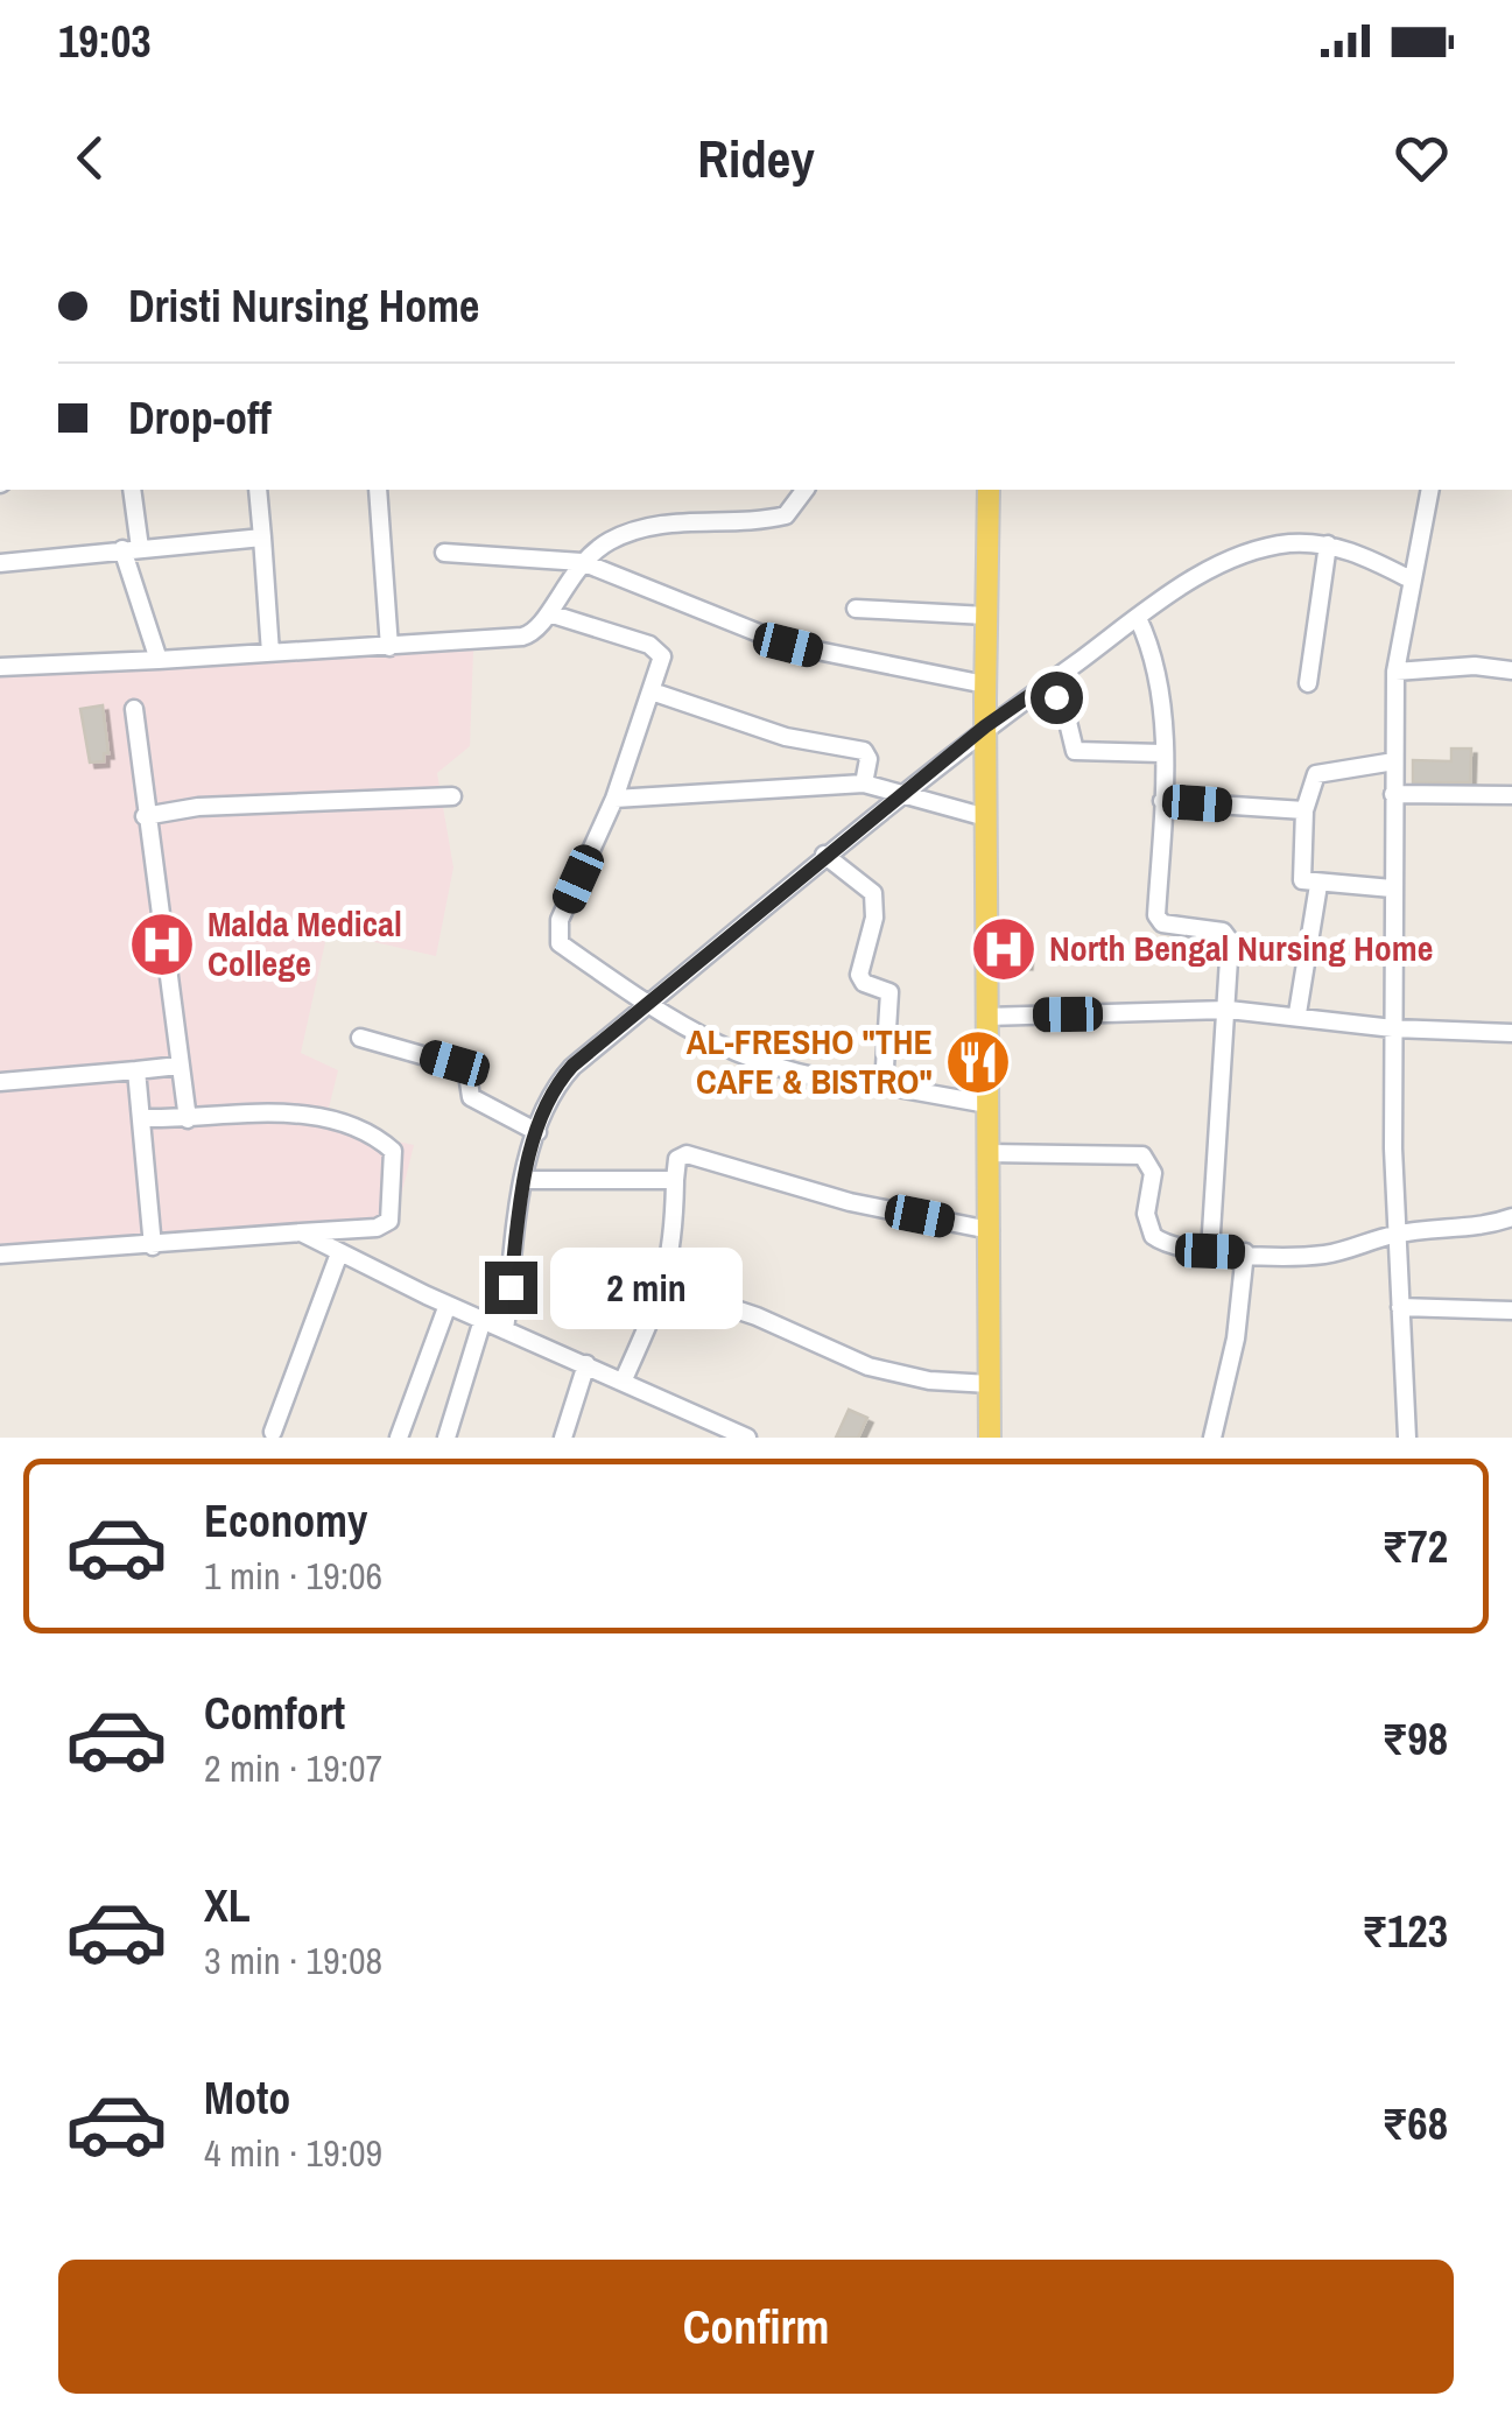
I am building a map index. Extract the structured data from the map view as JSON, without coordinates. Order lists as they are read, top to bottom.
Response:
{
  "places": {
    "hospital": ["Malda Medical College", "North Bengal Nursing Home"],
    "restaurant": ["AL-FRESHO \"THE CAFE & BISTRO\""]
  },
  "page": {
    "status": "19:03",
    "header": "Ridey",
    "banner": ["Dristi Nursing Home", "Drop-off"],
    "bubble": "2 min",
    "list": [
      {
        "name": "Economy",
        "note": "1 min · 19:06",
        "value": "₹72"
      },
      {
        "name": "Comfort",
        "note": "2 min · 19:07",
        "value": "₹98"
      },
      {
        "name": "XL",
        "note": "3 min · 19:08",
        "value": "₹123"
      },
      {
        "name": "Moto",
        "note": "4 min · 19:09",
        "value": "₹68"
      }
    ],
    "buttons": "Confirm"
  }
}
